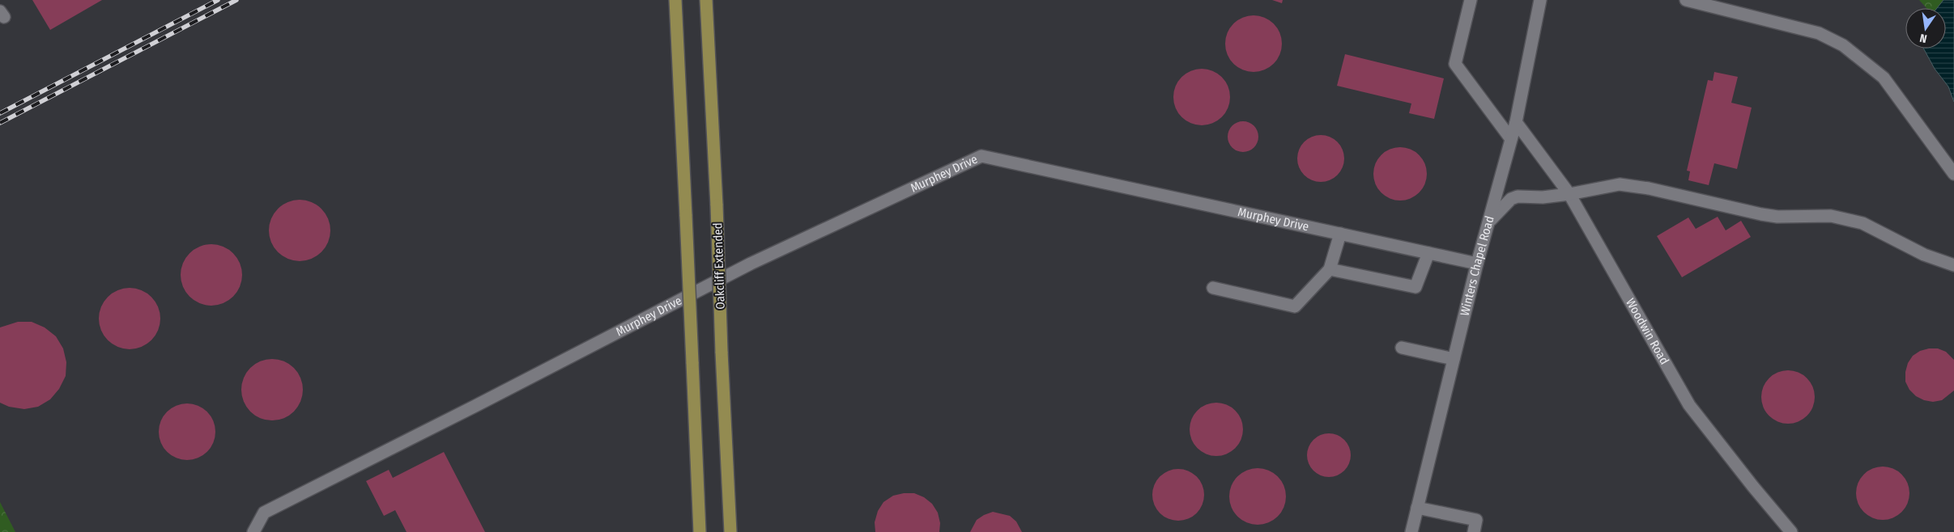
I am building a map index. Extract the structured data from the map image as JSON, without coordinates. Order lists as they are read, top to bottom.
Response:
{
  "streets": {
    "main road": ["Oakcliff Extended"],
    "street": ["Murphey Drive", "Winters Chapel Road", "Woodwin Road"]
  },
  "crossings": [
    ["Murphey Drive", "Winters Chapel Road"],
    ["Winters Chapel Road", "Woodwin Road"]
  ],
  "north": "bottom"
}
